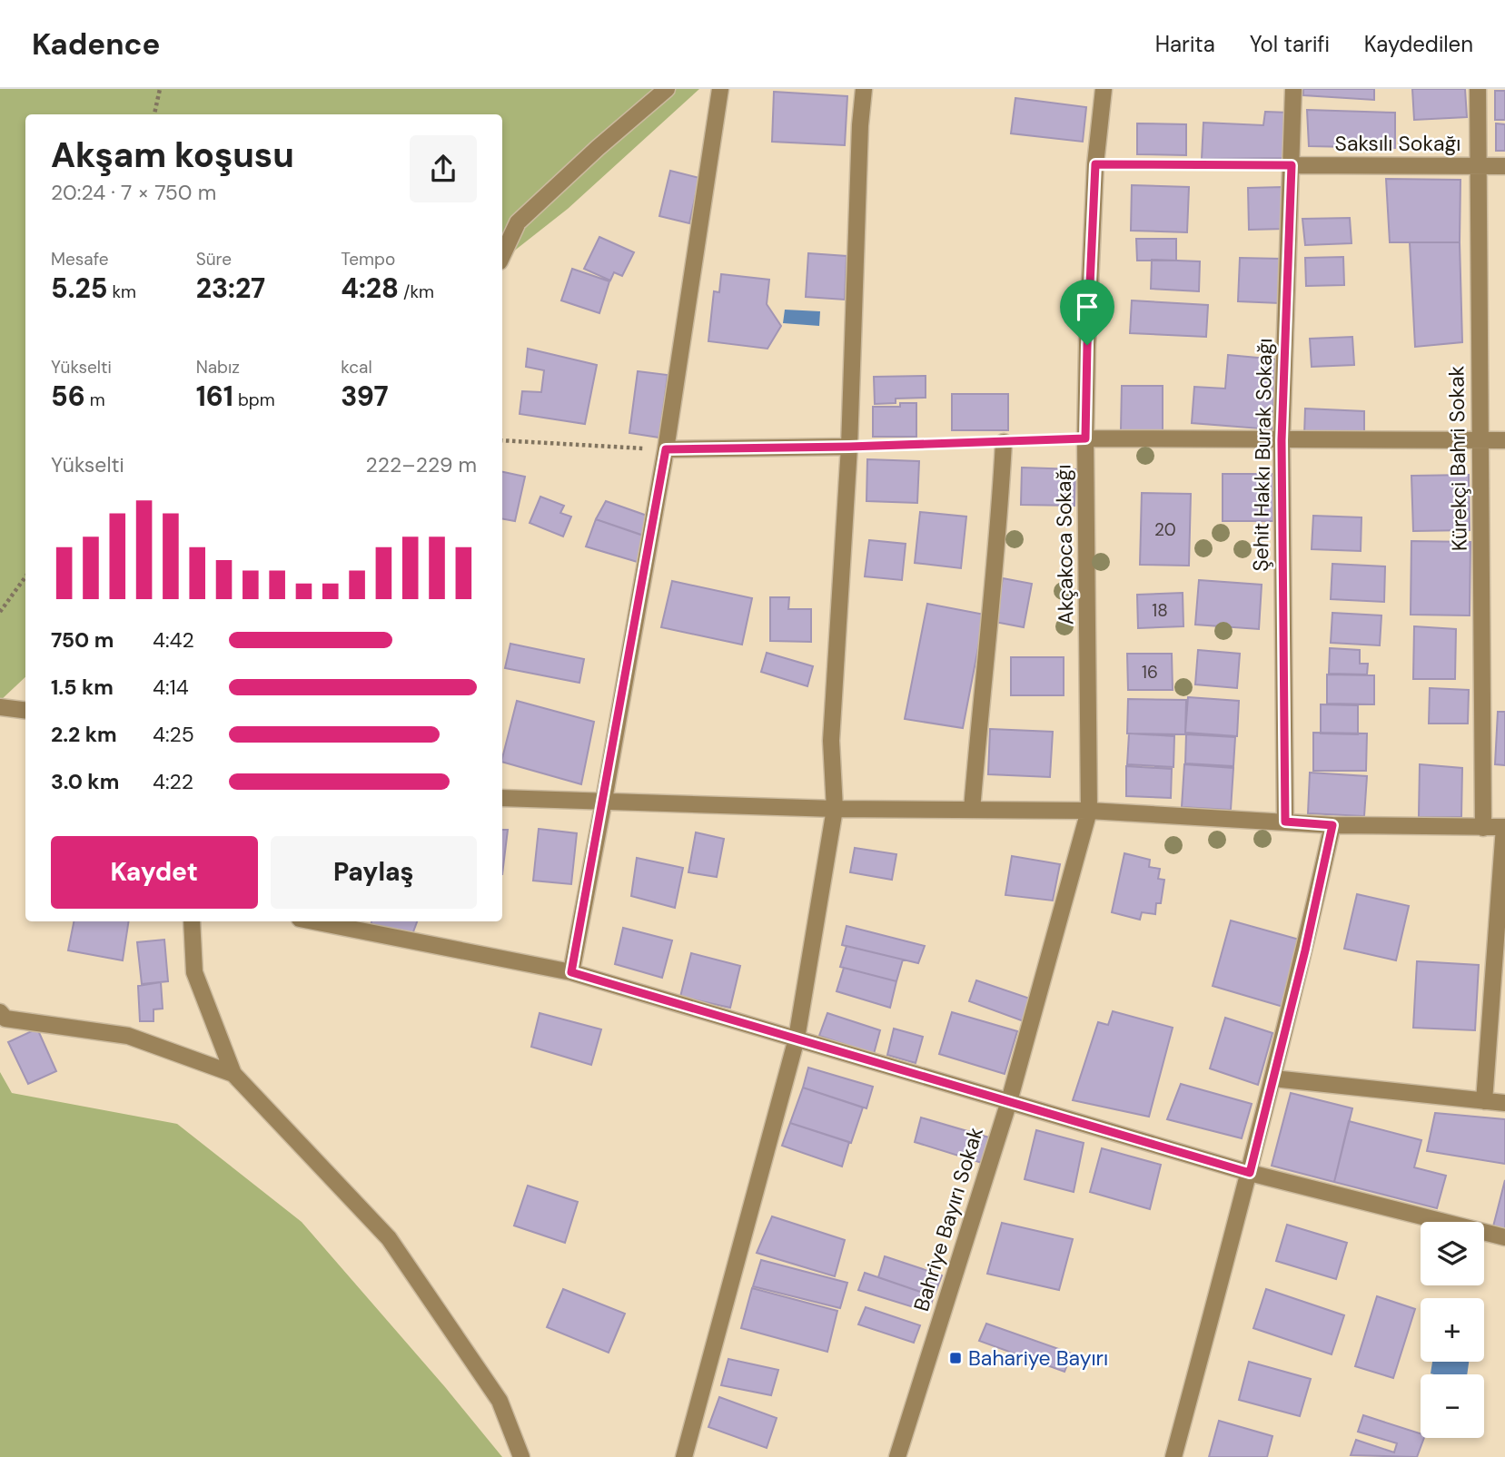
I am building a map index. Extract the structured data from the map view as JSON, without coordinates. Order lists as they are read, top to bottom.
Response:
{
  "streets": {
    "street": [
      "Saksılı Sokağı",
      "Şehit Hakkı Burak Sokağı",
      "Kürekçi Bahri Sokak",
      "Akçakoca Sokağı",
      "Bahriye Bayırı Sokak"
    ]
  },
  "crossings": [
    ["Saksılı Sokağı", "Şehit Hakkı Burak Sokağı"],
    ["Saksılı Sokağı", "Kürekçi Bahri Sokak"],
    ["Akçakoca Sokağı", "Bahriye Bayırı Sokak"]
  ],
  "places": {
    "transit": ["Bahariye Bayırı"]
  },
  "house_numbers": ["20", "18", "16"],
  "page": {
    "header": "Kadence",
    "nav": ["Harita", "Yol tarifi", "Kaydedilen"],
    "heading": ["Akşam koşusu", "20:24 · 7 × 750 m"],
    "stats": [
      ["Mesafe", "5.25 km"],
      ["Süre", "23:27"],
      ["Tempo", "4:28 /km"],
      ["Yükselti", "56 m"],
      ["Nabız", "161 bpm"],
      ["kcal", "397"]
    ],
    "chart": ["Yükselti", "222–229 m"],
    "list": [
      {
        "name": "750 m",
        "note": "4:42"
      },
      {
        "name": "1.5 km",
        "note": "4:14"
      },
      {
        "name": "2.2 km",
        "note": "4:25"
      },
      {
        "name": "3.0 km",
        "note": "4:22"
      }
    ],
    "buttons": ["Kaydet", "Paylaş"],
    "map_buttons": ["+", "−"]
  }
}
